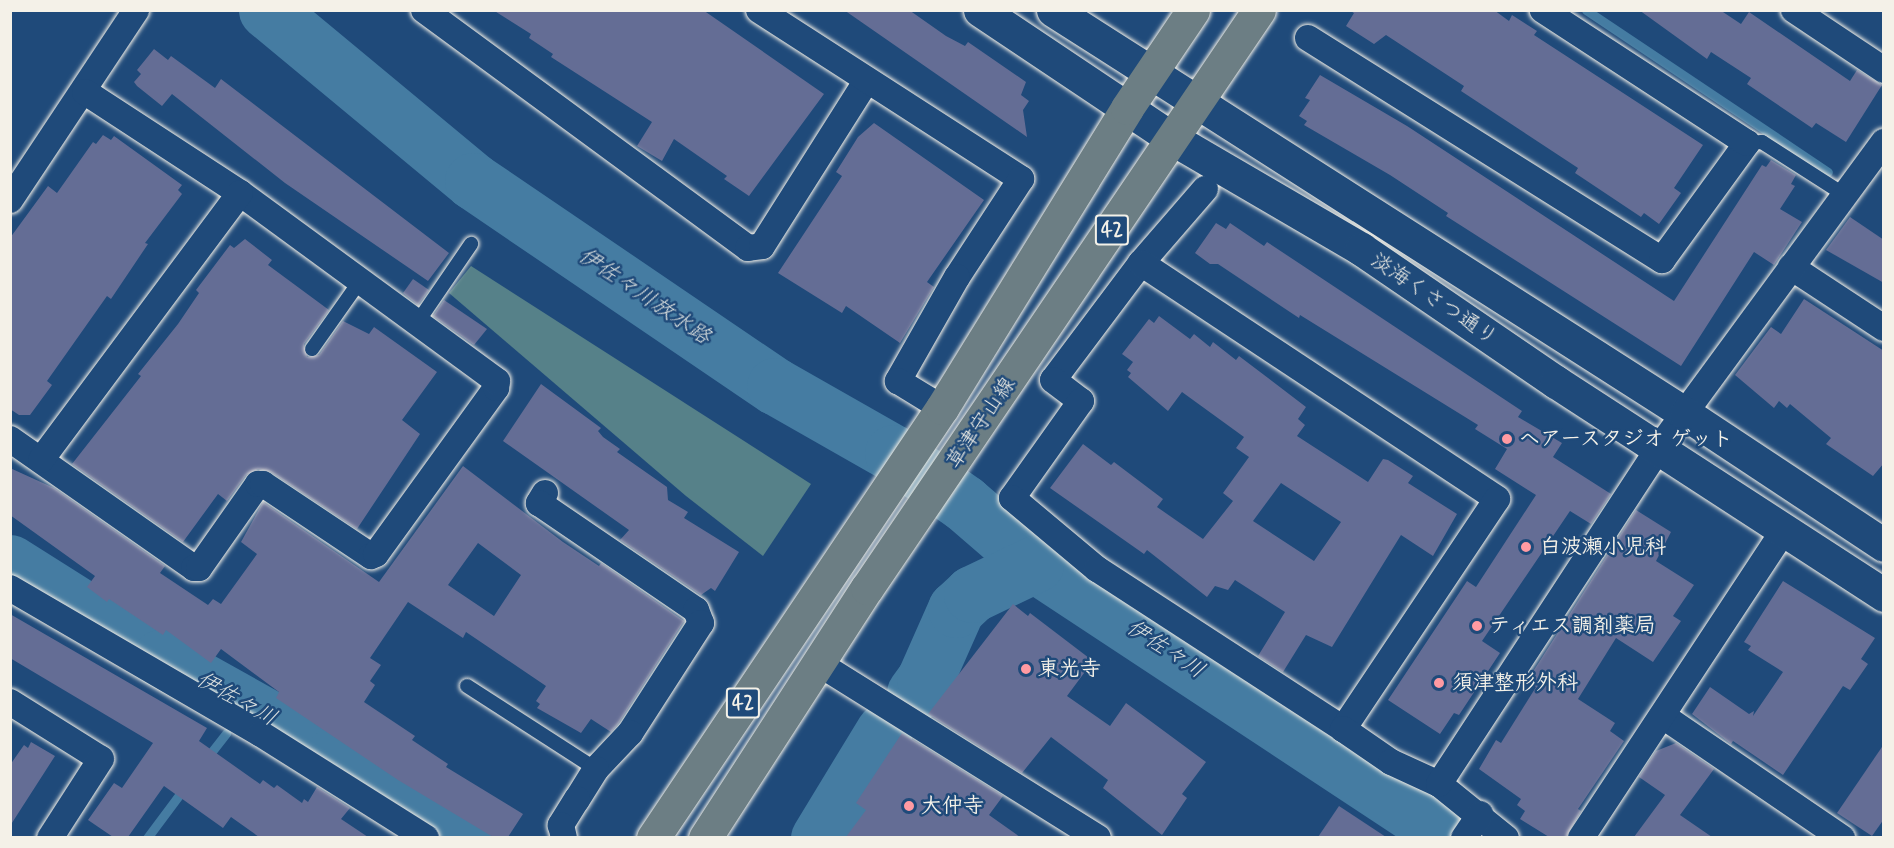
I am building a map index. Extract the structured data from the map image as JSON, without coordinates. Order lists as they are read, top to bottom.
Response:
{
  "streets": {
    "main road": ["42", "草津守山線"],
    "street": ["淡海くさつ通り"]
  },
  "crossings": [
    ["淡海くさつ通り", "草津守山線"]
  ],
  "water": ["伊佐々川放水路", "伊佐々川"],
  "places": [
    "ヘアースタジオ ゲット",
    "白波瀬小児科",
    "ティエス調剤薬局",
    "東光寺",
    "須津整形外科",
    "大仲寺"
  ]
}
